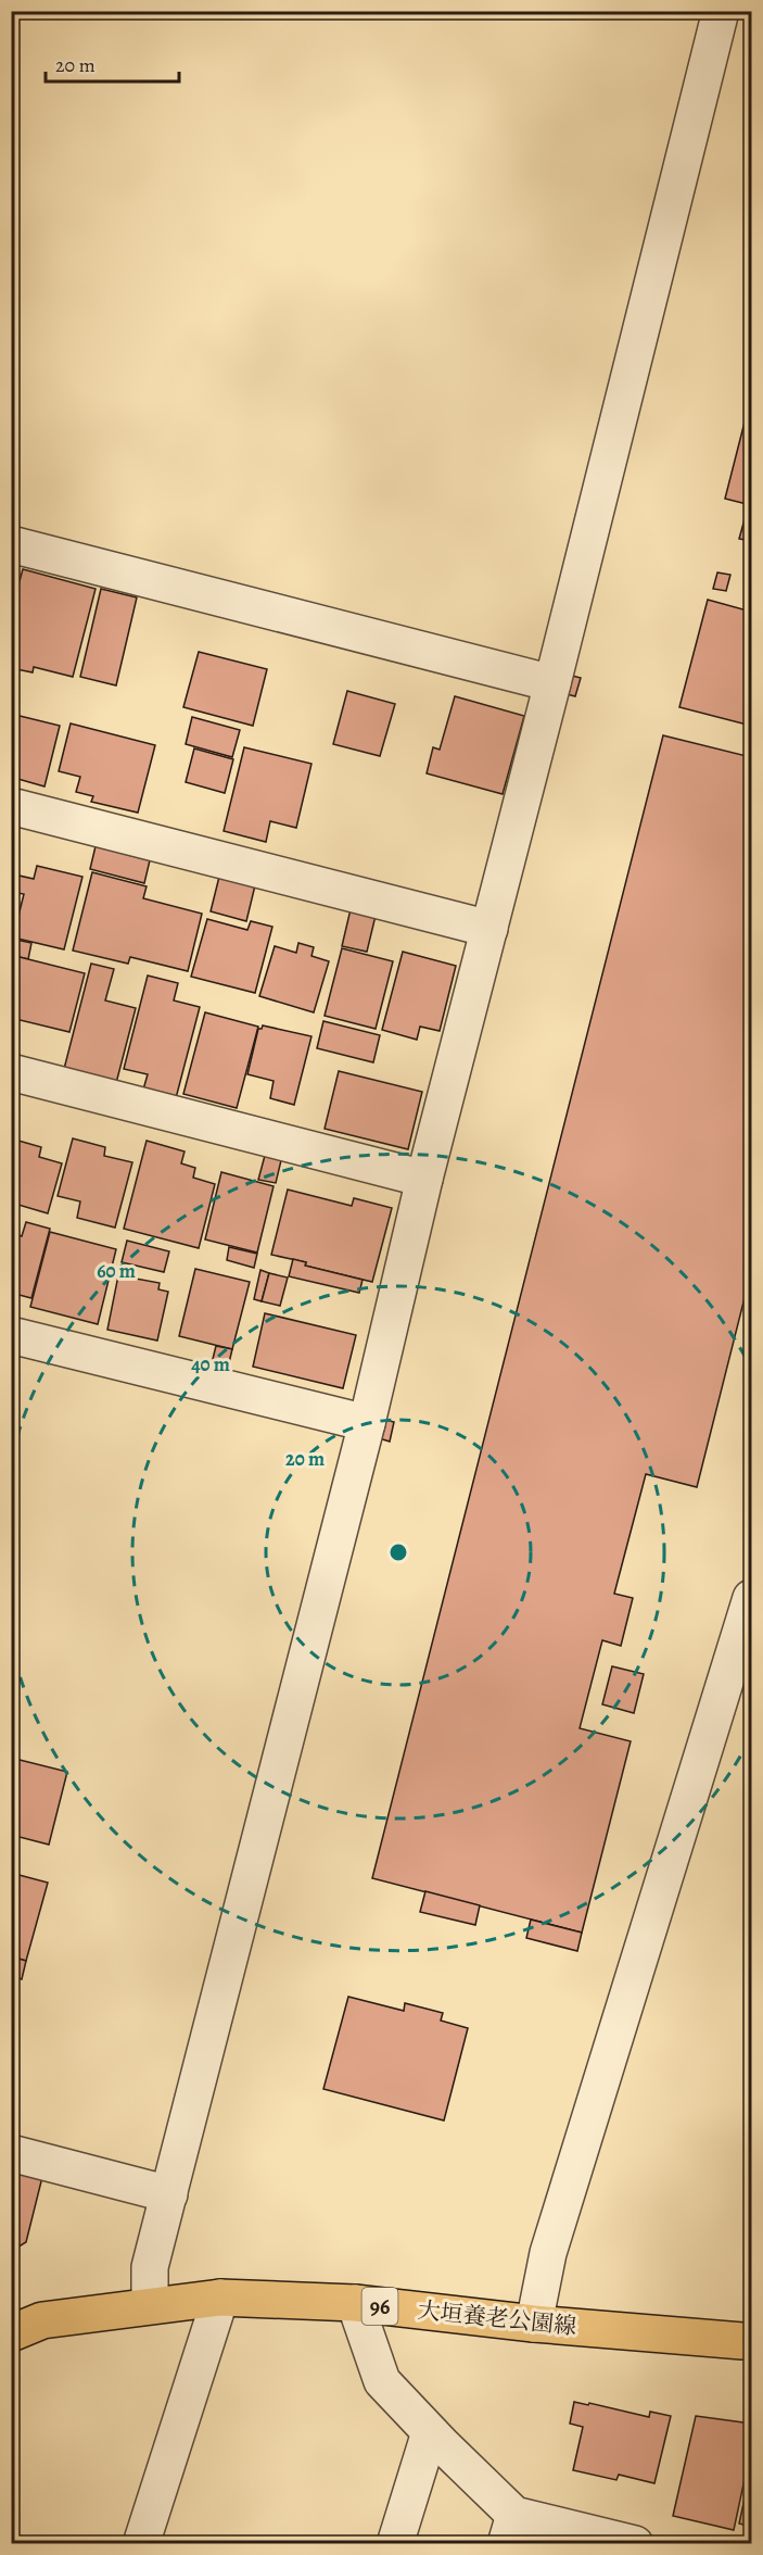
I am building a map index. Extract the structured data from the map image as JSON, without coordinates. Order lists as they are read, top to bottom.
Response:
{
  "streets": {
    "main road": ["96", "大垣養老公園線"]
  },
  "scale_bar": "20 m",
  "rings": ["60 m", "40 m", "20 m"]
}
